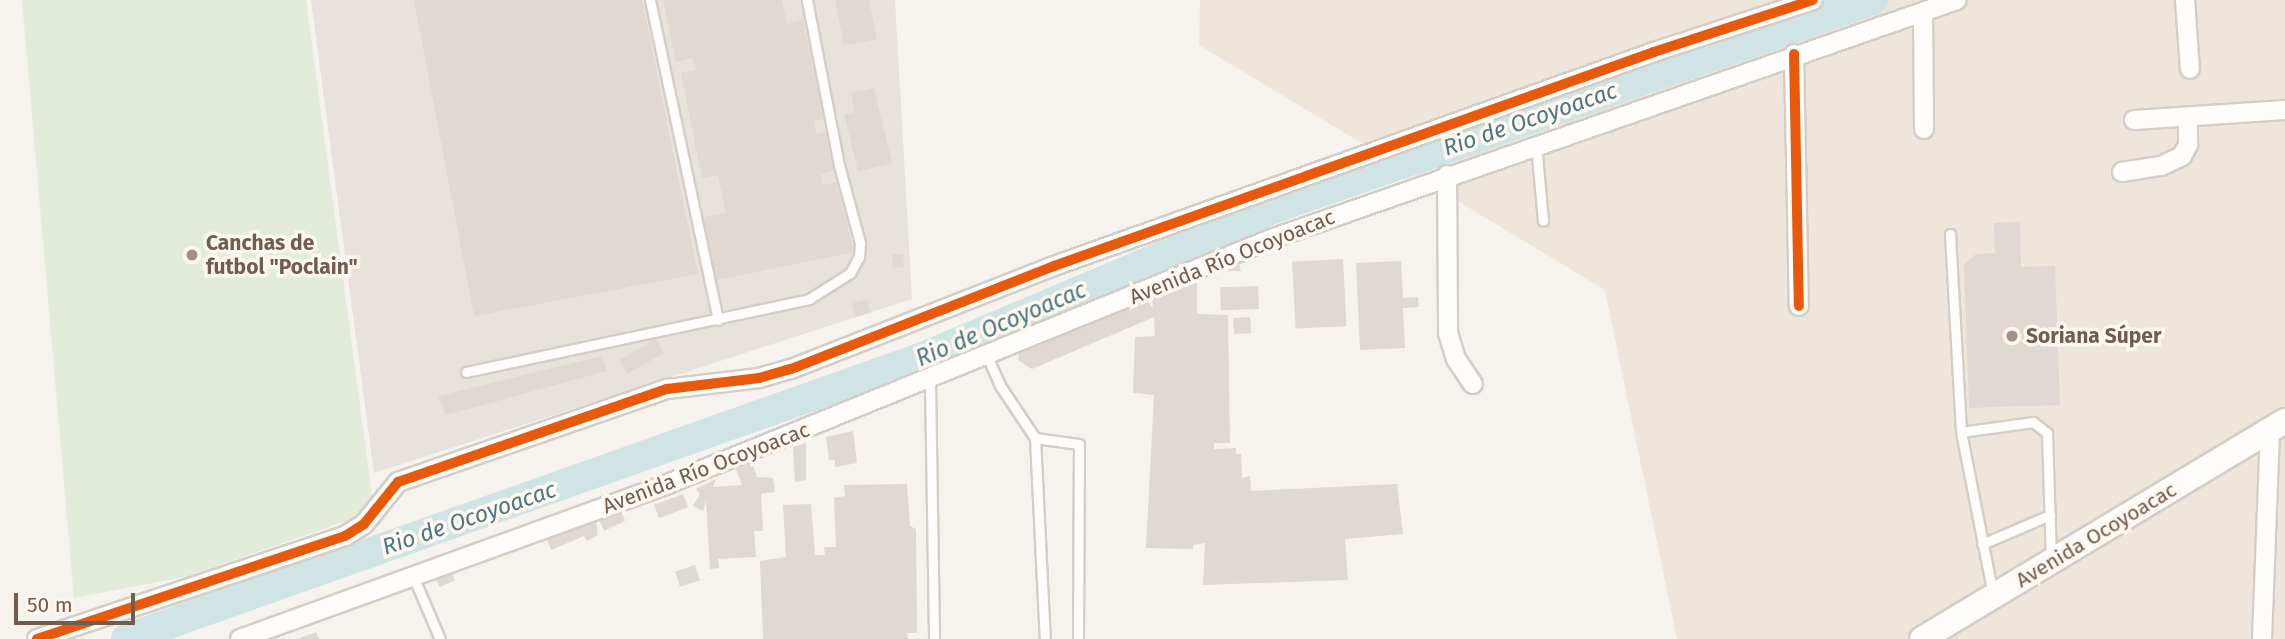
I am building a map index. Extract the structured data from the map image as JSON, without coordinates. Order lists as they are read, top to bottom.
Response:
{
  "streets": {
    "main road": ["Avenida Ocoyoacac"],
    "street": ["Avenida Río Ocoyoacac"]
  },
  "water": ["Rio de Ocoyoacac"],
  "places": ["Canchas de futbol \"Poclain\"", "Soriana Súper"],
  "scale_bar": "50 m"
}
